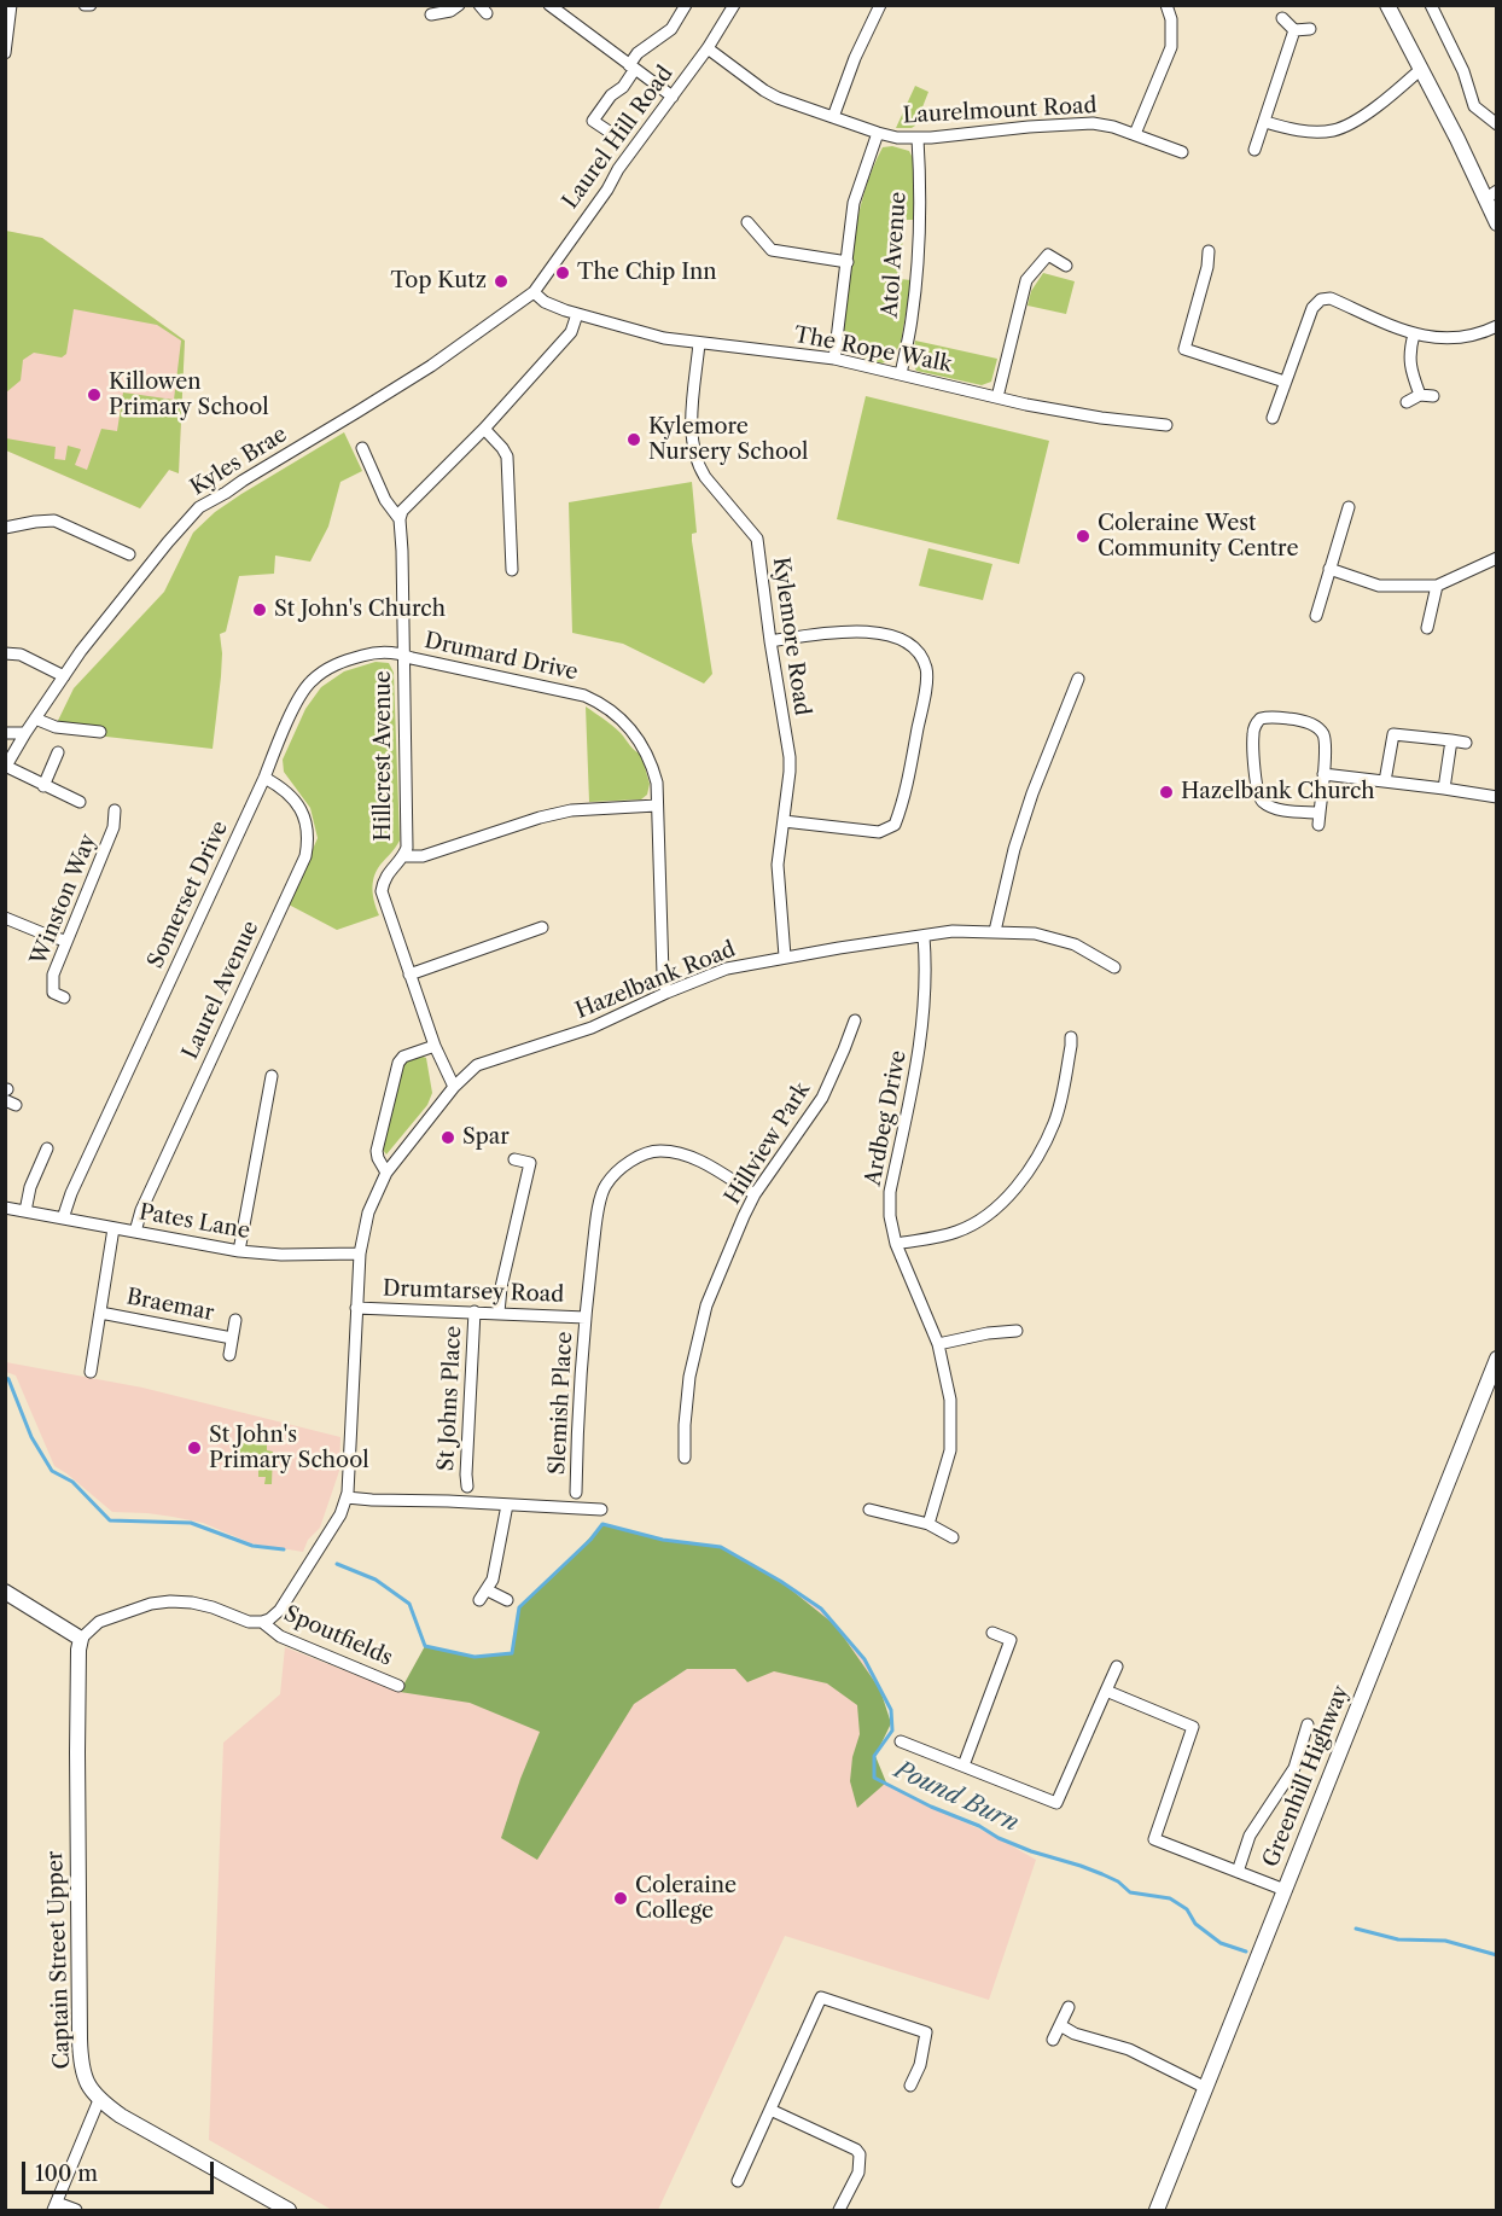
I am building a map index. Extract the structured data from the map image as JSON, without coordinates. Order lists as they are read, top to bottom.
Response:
{
  "streets": {
    "main road": ["Greenhill Highway", "Captain Street Upper"],
    "street": [
      "Laurelmount Road",
      "Laurel Hill Road",
      "Atol Avenue",
      "The Rope Walk",
      "Kyles Brae",
      "Kylemore Road",
      "Drumard Drive",
      "Hillcrest Avenue",
      "Somerset Drive",
      "Winston Way",
      "Hazelbank Road",
      "Laurel Avenue",
      "Ardbeg Drive",
      "Hillview Park",
      "Pates Lane",
      "Drumtarsey Road",
      "Braemar",
      "St Johns Place",
      "Slemish Place",
      "Spoutfields"
    ]
  },
  "crossings": [
    ["Laurelmount Road", "Laurel Hill Road"],
    ["Laurelmount Road", "Atol Avenue"],
    ["Laurel Hill Road", "The Rope Walk"],
    ["Laurel Hill Road", "Kyles Brae"],
    ["Atol Avenue", "The Rope Walk"],
    ["The Rope Walk", "Kyles Brae"],
    ["The Rope Walk", "Kylemore Road"],
    ["Kyles Brae", "Winston Way"],
    ["Kylemore Road", "Hazelbank Road"],
    ["Drumard Drive", "Hillcrest Avenue"],
    ["Drumard Drive", "Somerset Drive"],
    ["Drumard Drive", "Hazelbank Road"],
    ["Hillcrest Avenue", "Somerset Drive"],
    ["Somerset Drive", "Laurel Avenue"],
    ["Somerset Drive", "Pates Lane"],
    ["Hazelbank Road", "Ardbeg Drive"],
    ["Hazelbank Road", "Pates Lane"],
    ["Hazelbank Road", "Drumtarsey Road"],
    ["Hazelbank Road", "Spoutfields"],
    ["Laurel Avenue", "Pates Lane"],
    ["Hillview Park", "Drumtarsey Road"],
    ["Pates Lane", "Braemar"],
    ["Drumtarsey Road", "St Johns Place"],
    ["Drumtarsey Road", "Slemish Place"]
  ],
  "water": ["Pound Burn"],
  "places": [
    "The Chip Inn",
    "Top Kutz",
    "Killowen Primary School",
    "Kylemore Nursery School",
    "Coleraine West Community Centre",
    "St John's Church",
    "Hazelbank Church",
    "Spar",
    "St John's Primary School",
    "Coleraine College"
  ],
  "scale_bar": "100 m"
}
